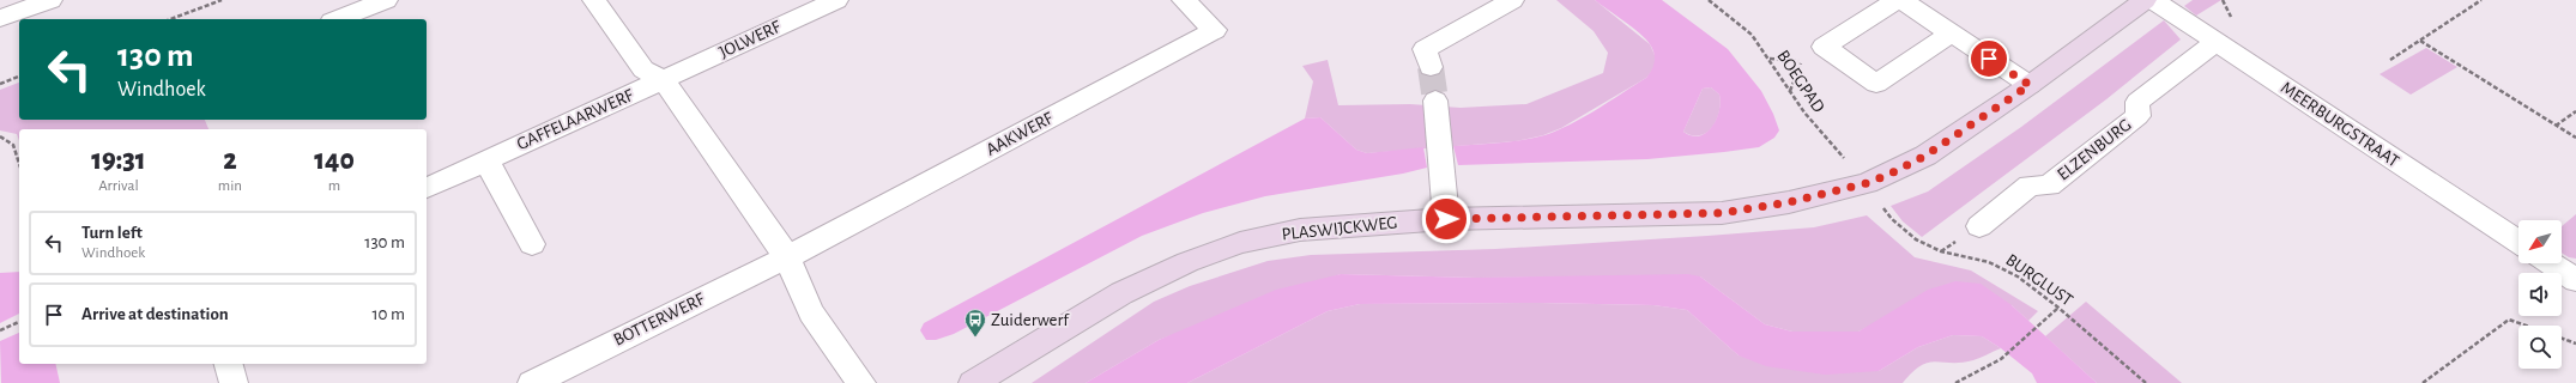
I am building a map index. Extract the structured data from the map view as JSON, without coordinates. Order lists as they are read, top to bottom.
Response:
{
  "streets": {
    "street": [
      "JOLWERF",
      "GAFFELAARWERF",
      "MEERBURGSTRAAT",
      "AAKWERF",
      "ELZENBURG",
      "PLASWIJCKWEG",
      "BOTTERWERF"
    ],
    "path": ["BOEGPAD", "BURGLUST"]
  },
  "crossings": [
    ["JOLWERF", "GAFFELAARWERF"],
    ["BOEGPAD", "PLASWIJCKWEG"],
    ["BOEGPAD", "BURGLUST"],
    ["MEERBURGSTRAAT", "ELZENBURG"],
    ["AAKWERF", "BOTTERWERF"],
    ["PLASWIJCKWEG", "BURGLUST"]
  ],
  "places": {
    "bus stop": ["Zuiderwerf"]
  },
  "north": "bottom left",
  "page": {
    "turn": ["130 m", "Windhoek"],
    "eta": [
      "19:31",
      "Arrival",
      "2",
      "min",
      "140",
      "m"
    ],
    "list": [
      {
        "name": "Turn left",
        "note": "Windhoek",
        "value": "130 m"
      },
      {
        "name": "Arrive at destination",
        "value": "10 m"
      }
    ]
  }
}
